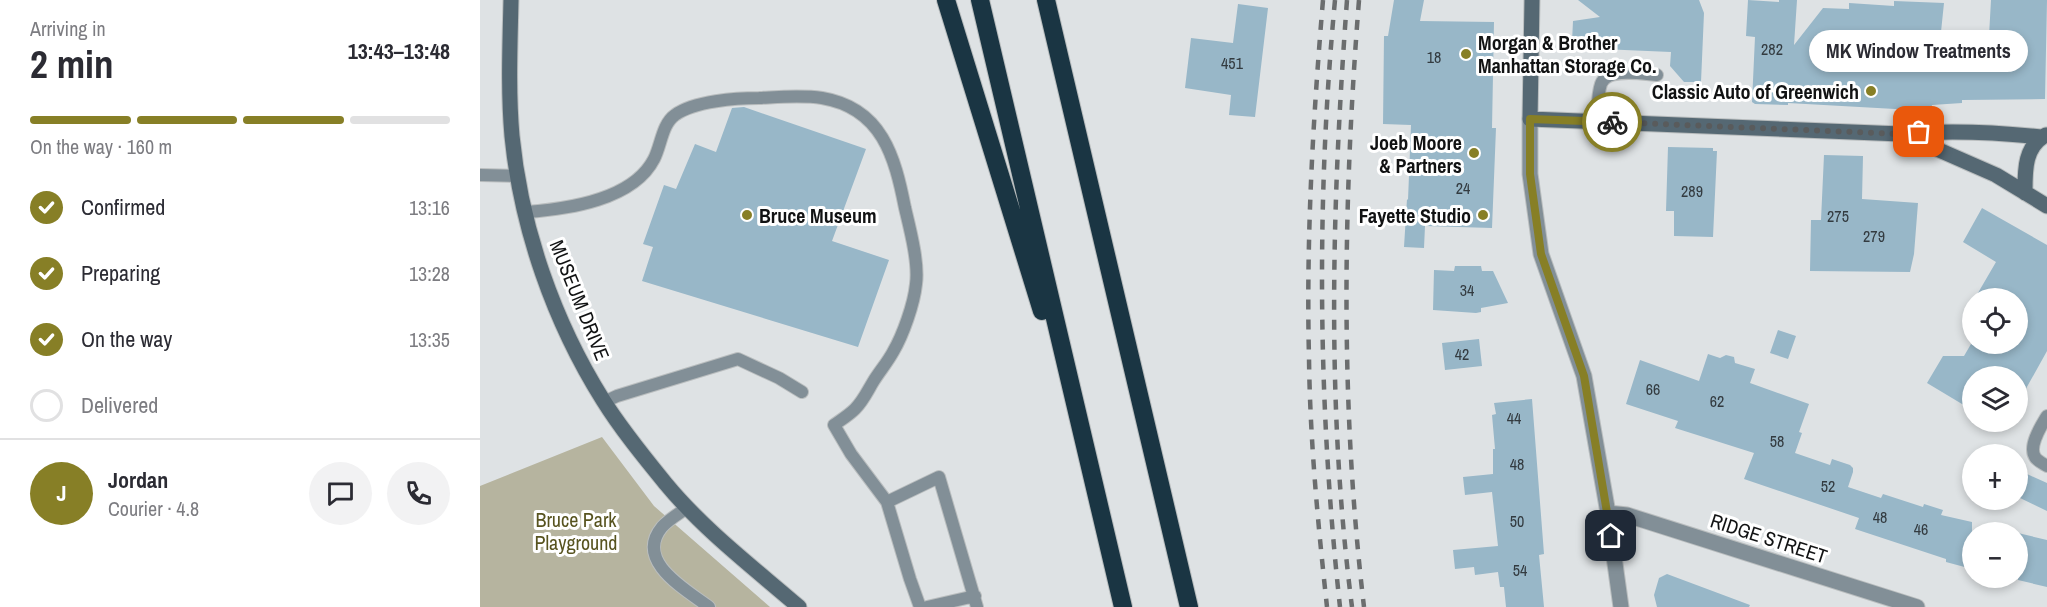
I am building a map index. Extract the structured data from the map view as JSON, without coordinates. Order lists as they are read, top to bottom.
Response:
{
  "streets": {
    "main road": ["MUSEUM DRIVE"],
    "street": ["RIDGE STREET"]
  },
  "parks": ["Bruce Park Playground"],
  "places": [
    "Morgan & Brother Manhattan Storage Co.",
    "Classic Auto of Greenwich",
    "MK Window Treatments",
    "Joeb Moore & Partners",
    "Bruce Museum",
    "Fayette Studio"
  ],
  "house_numbers": [
    "282",
    "18",
    "451",
    "24",
    "289",
    "275",
    "279",
    "34",
    "42",
    "66",
    "62",
    "44",
    "58",
    "48",
    "52",
    "48",
    "50",
    "46",
    "54"
  ],
  "page": {
    "heading": ["2 min", "Arriving in", "13:43–13:48"],
    "panel": ["Jordan", "Courier · 4.8"],
    "bubble": "MK Window Treatments",
    "bar": "On the way · 160 m",
    "list": [
      ["Confirmed", "13:16"],
      ["Preparing", "13:28"],
      ["On the way", "13:35"],
      "Delivered"
    ],
    "map_buttons": ["+", "−"],
    "round": "J"
  }
}
